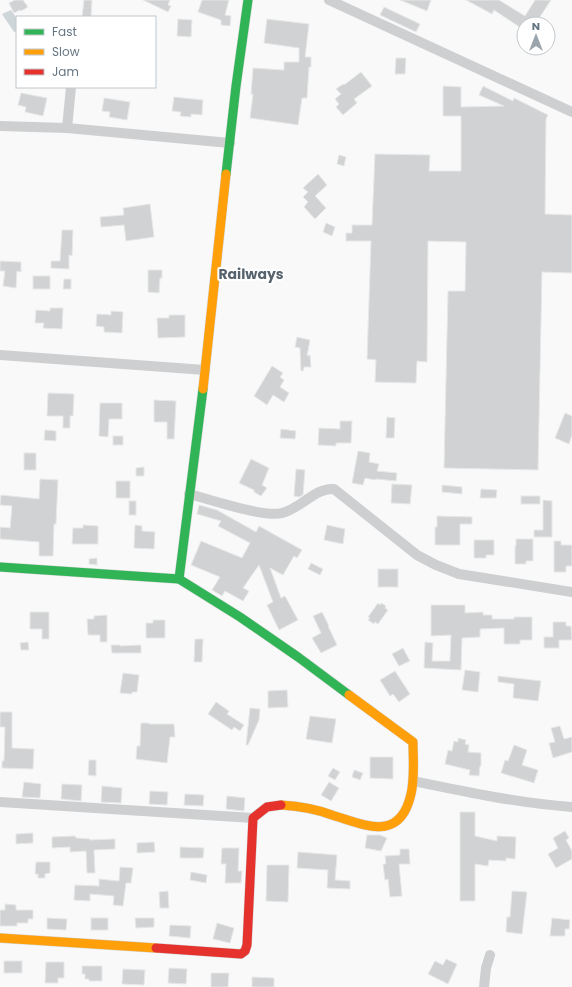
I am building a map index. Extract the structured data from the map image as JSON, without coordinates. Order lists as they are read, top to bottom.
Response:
{
  "districts": ["Railways"],
  "legend": ["Fast", "Slow", "Jam"],
  "north": "top"
}
